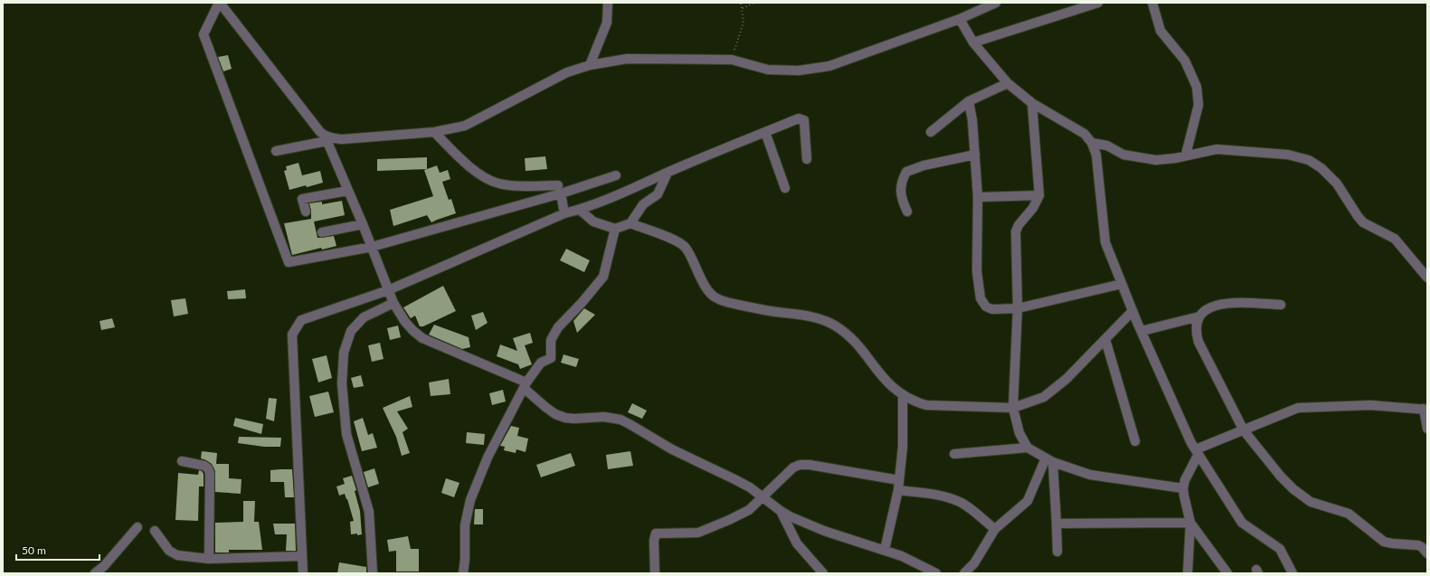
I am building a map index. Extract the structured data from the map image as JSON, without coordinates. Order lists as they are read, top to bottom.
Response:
{
  "scale_bar": "50 m"
}
